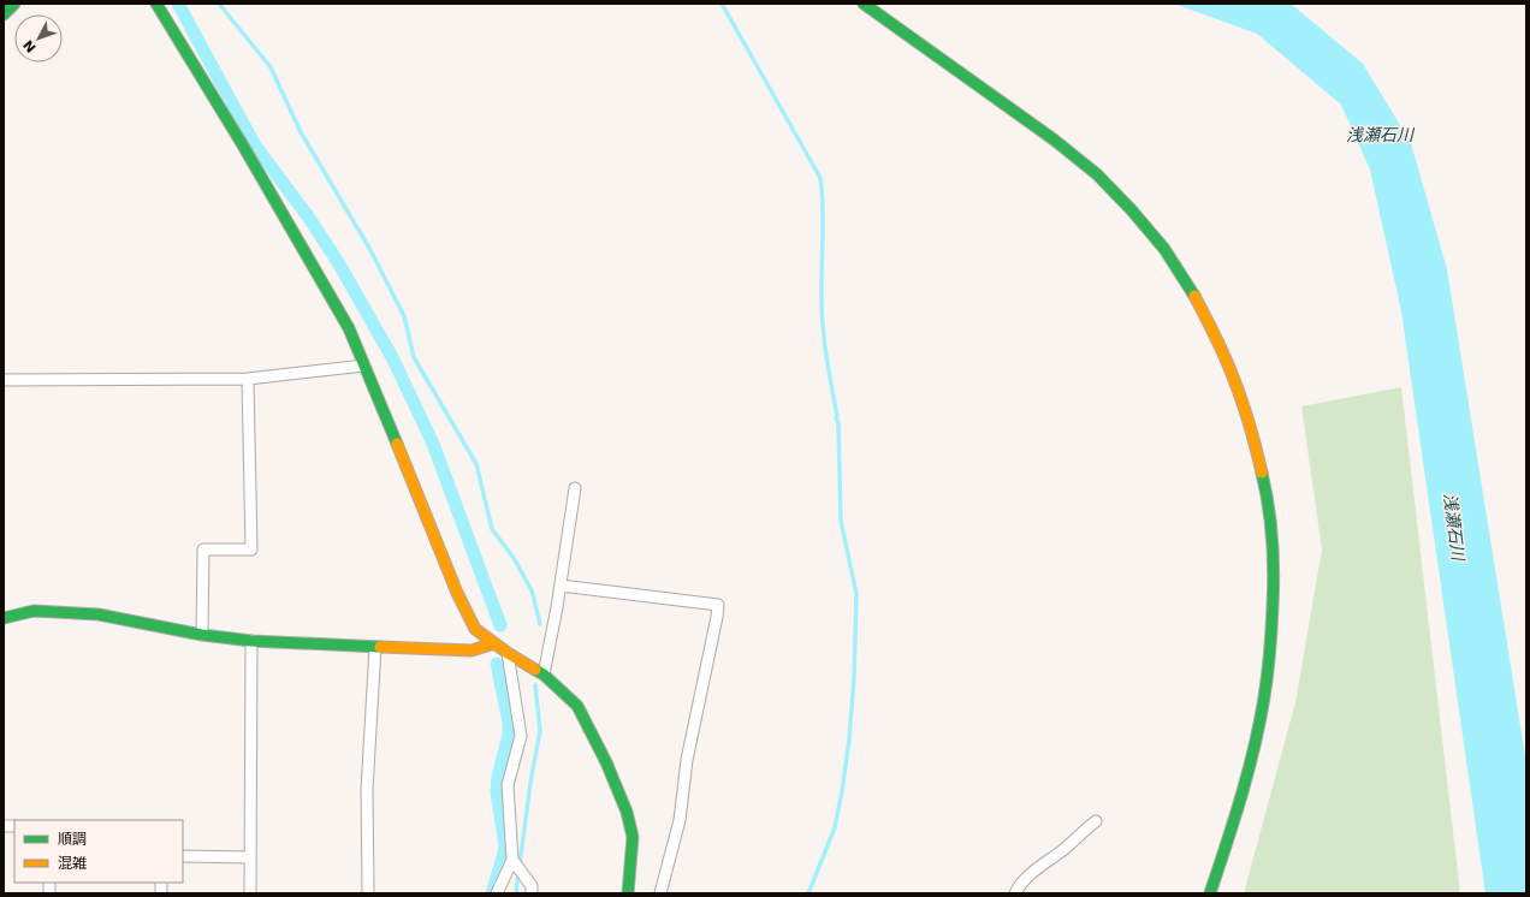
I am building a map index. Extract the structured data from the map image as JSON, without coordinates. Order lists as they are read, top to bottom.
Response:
{
  "water": ["浅瀬石川"],
  "legend": ["順調", "混雑"],
  "north": "bottom left"
}
